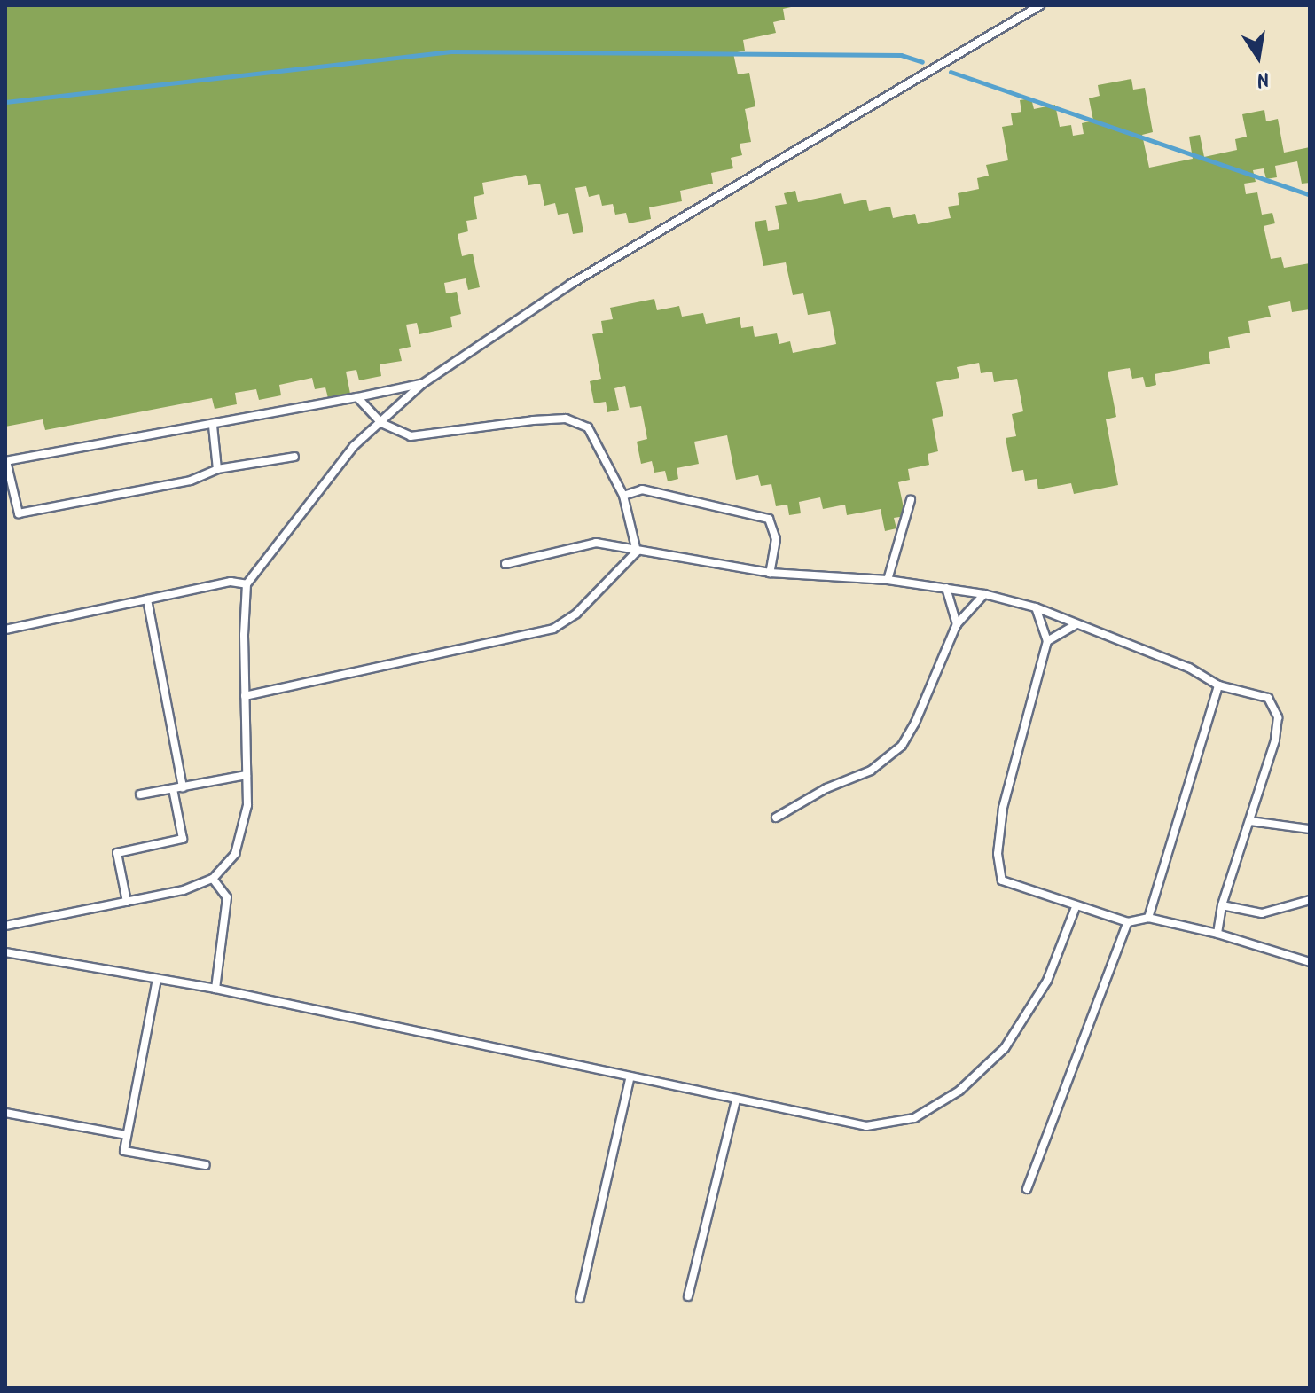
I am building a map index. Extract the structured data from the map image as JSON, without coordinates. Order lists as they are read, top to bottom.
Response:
{
  "north": "bottom"
}
